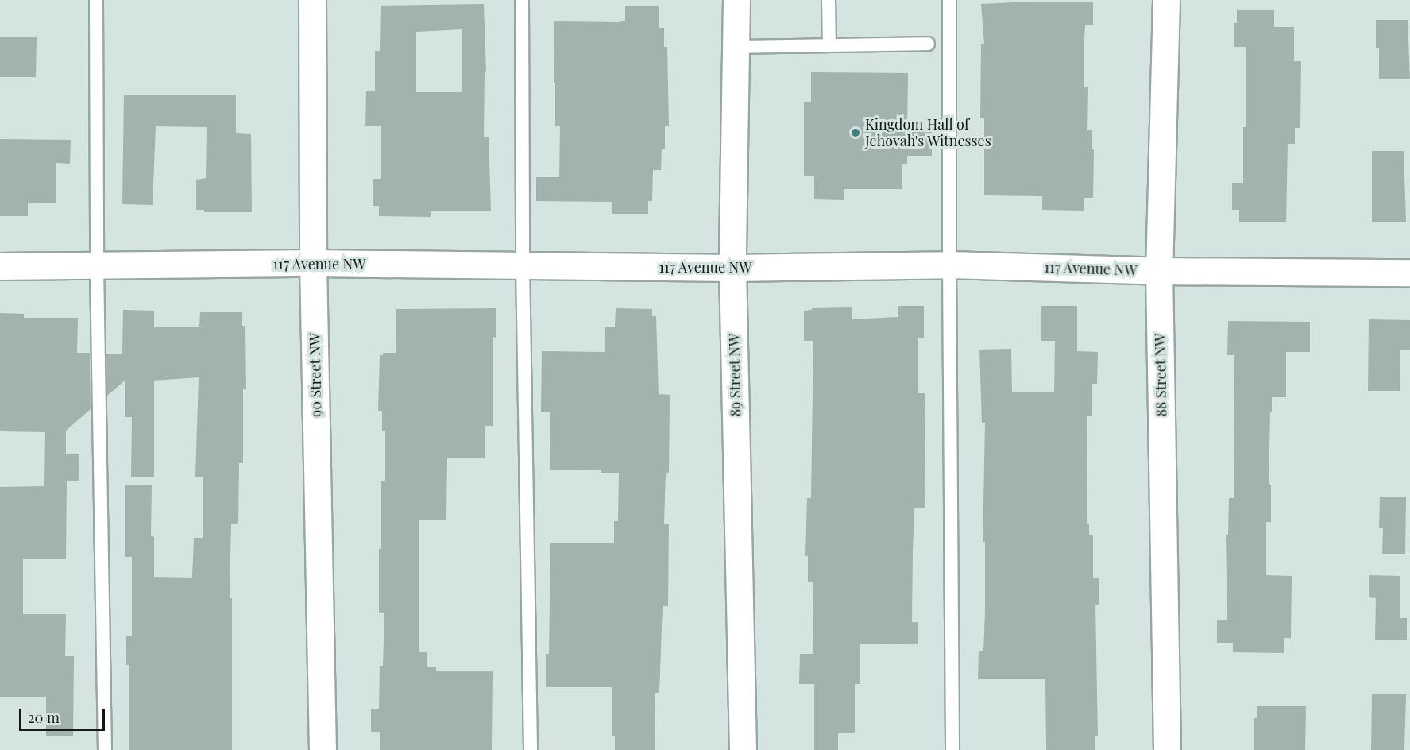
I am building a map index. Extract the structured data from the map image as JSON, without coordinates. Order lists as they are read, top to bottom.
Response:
{
  "streets": {
    "street": [
      "117 Avenue NW",
      "90 Street NW",
      "89 Street NW",
      "88 Street NW"
    ]
  },
  "crossings": [
    ["117 Avenue NW", "90 Street NW"],
    ["117 Avenue NW", "89 Street NW"],
    ["117 Avenue NW", "88 Street NW"]
  ],
  "places": ["Kingdom Hall of Jehovah's Witnesses"],
  "scale_bar": "20 m"
}
